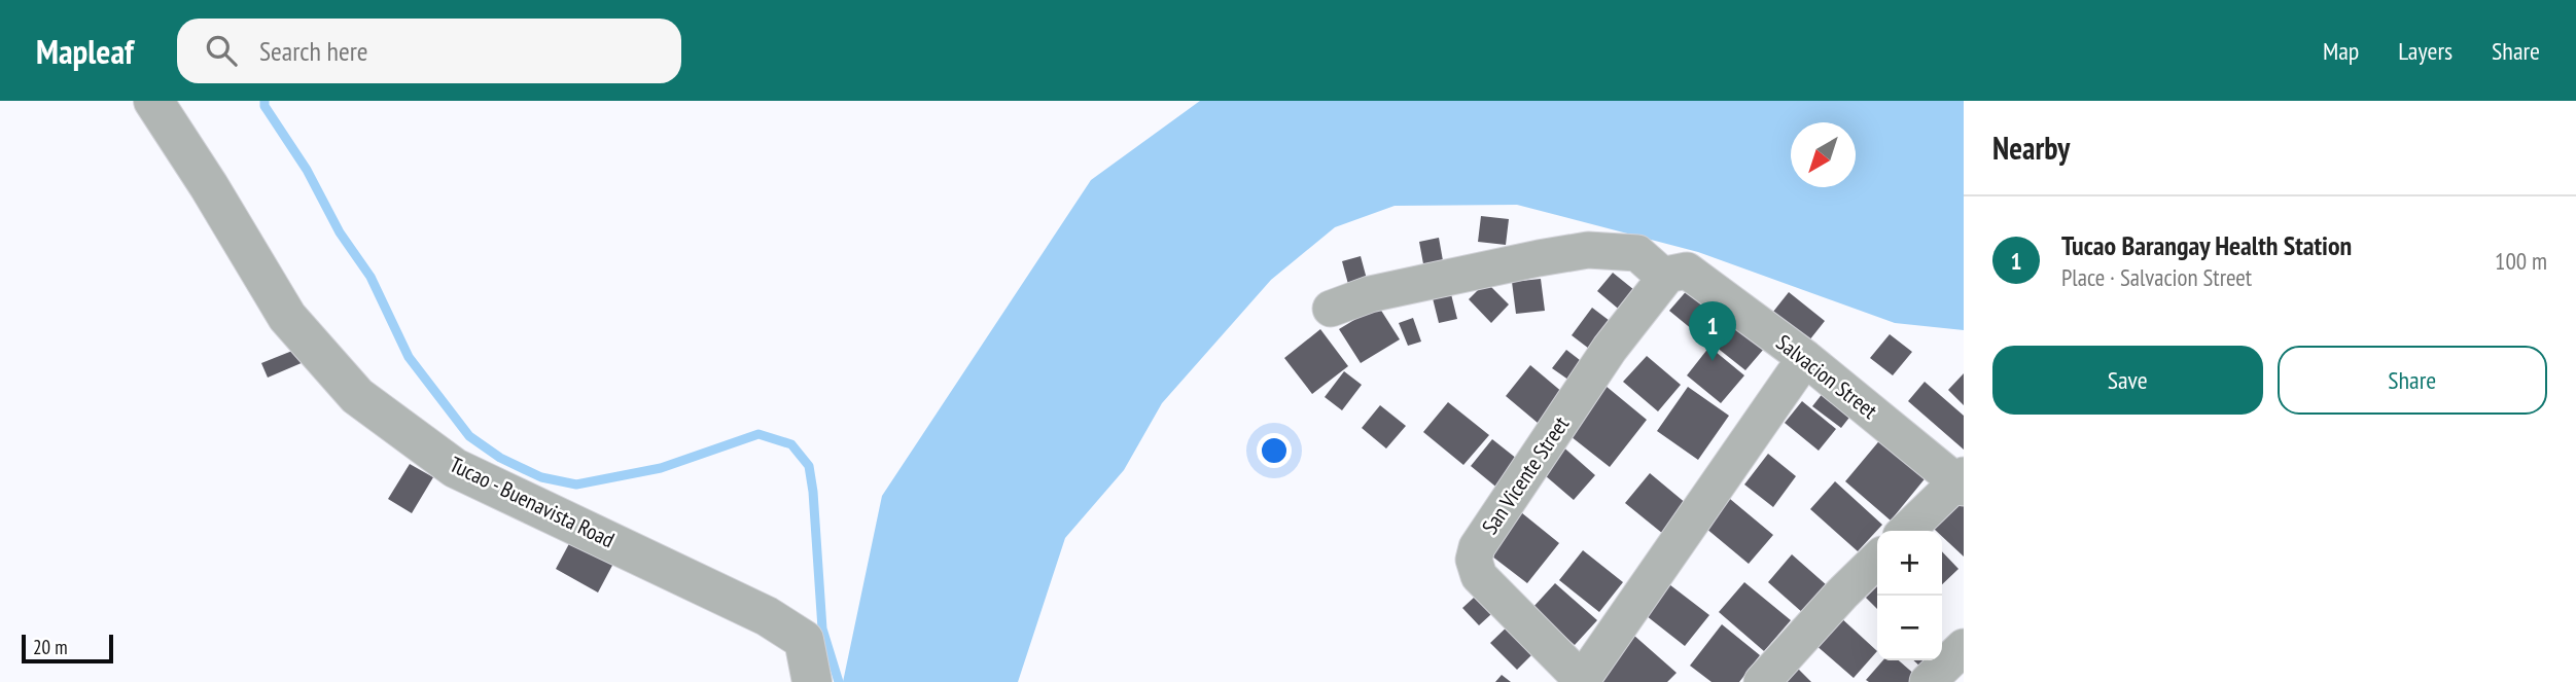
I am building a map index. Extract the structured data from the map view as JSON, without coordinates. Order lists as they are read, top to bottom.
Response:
{
  "streets": {
    "street": ["Salvacion Street", "San Vicente Street", "Tucao - Buenavista Road"]
  },
  "crossings": [
    ["Salvacion Street", "San Vicente Street"]
  ],
  "scale_bar": "20 m",
  "north": "bottom left",
  "page": {
    "header": "Mapleaf",
    "search": "Search here",
    "nav": ["Map", "Layers", "Share"],
    "heading": "Nearby",
    "list": [
      {
        "mark": "1",
        "name": "Tucao Barangay Health Station",
        "note": "Place · Salvacion Street",
        "value": "100 m"
      }
    ],
    "pins": "1",
    "buttons": ["Save", "Share"],
    "map_buttons": ["+", "−"],
    "scale": "20 m"
  }
}
